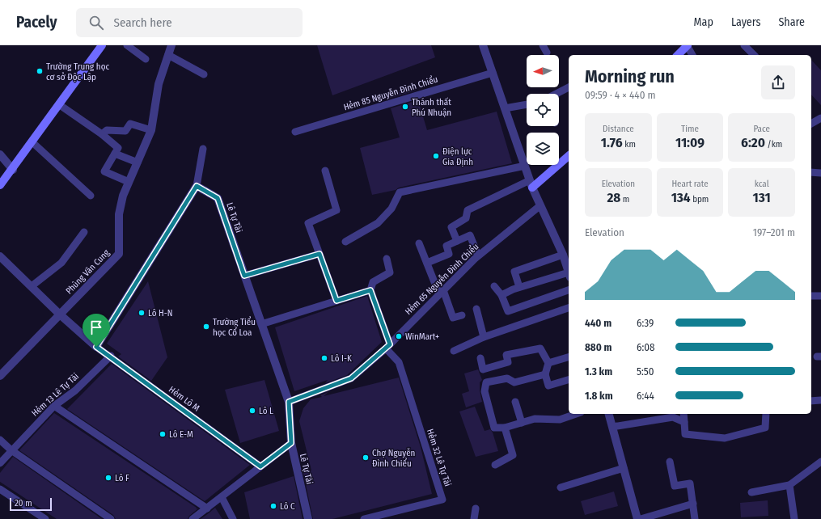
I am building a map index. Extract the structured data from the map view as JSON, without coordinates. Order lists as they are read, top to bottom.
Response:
{
  "streets": {
    "street": ["Lê Tự Tài", "Phùng Văn Cung"],
    "lane": [
      "Hẻm 85 Nguyễn Đình Chiểu",
      "Hẻm 65 Nguyễn Đình Chiểu",
      "Hẻm 13 Lê Tự Tài",
      "Hẻm Lô M",
      "Hẻm 32 Lê Tự Tài"
    ]
  },
  "crossings": [
    ["Lê Tự Tài", "Hẻm 65 Nguyễn Đình Chiểu"],
    ["Hẻm 65 Nguyễn Đình Chiểu", "Hẻm 32 Lê Tự Tài"],
    ["Hẻm 13 Lê Tự Tài", "Hẻm Lô M"]
  ],
  "places": [
    "Trường Trung học cơ sở Độc Lập",
    "Thánh thất Phú Nhuận",
    "Điện lực Gia Định",
    "Lô H-N",
    "Trường Tiểu học Cổ Loa",
    "WinMart+",
    "Lô I-K",
    "Lô L",
    "Lô E-M",
    "Chợ Nguyễn Đình Chiểu",
    "Lô F",
    "Lô C"
  ],
  "scale_bar": "20 m",
  "north": "left",
  "page": {
    "header": "Pacely",
    "search": "Search here",
    "nav": ["Map", "Layers", "Share"],
    "heading": ["Morning run", "09:59 · 4 × 440 m"],
    "stats": [
      ["Distance", "1.76 km"],
      ["Time", "11:09"],
      ["Pace", "6:20 /km"],
      ["Elevation", "28 m"],
      ["Heart rate", "134 bpm"],
      ["kcal", "131"]
    ],
    "chart": ["Elevation", "197–201 m"],
    "list": [
      {
        "name": "440 m",
        "note": "6:39"
      },
      {
        "name": "880 m",
        "note": "6:08"
      },
      {
        "name": "1.3 km",
        "note": "5:50"
      },
      {
        "name": "1.8 km",
        "note": "6:44"
      }
    ],
    "scale": "20 m"
  }
}
